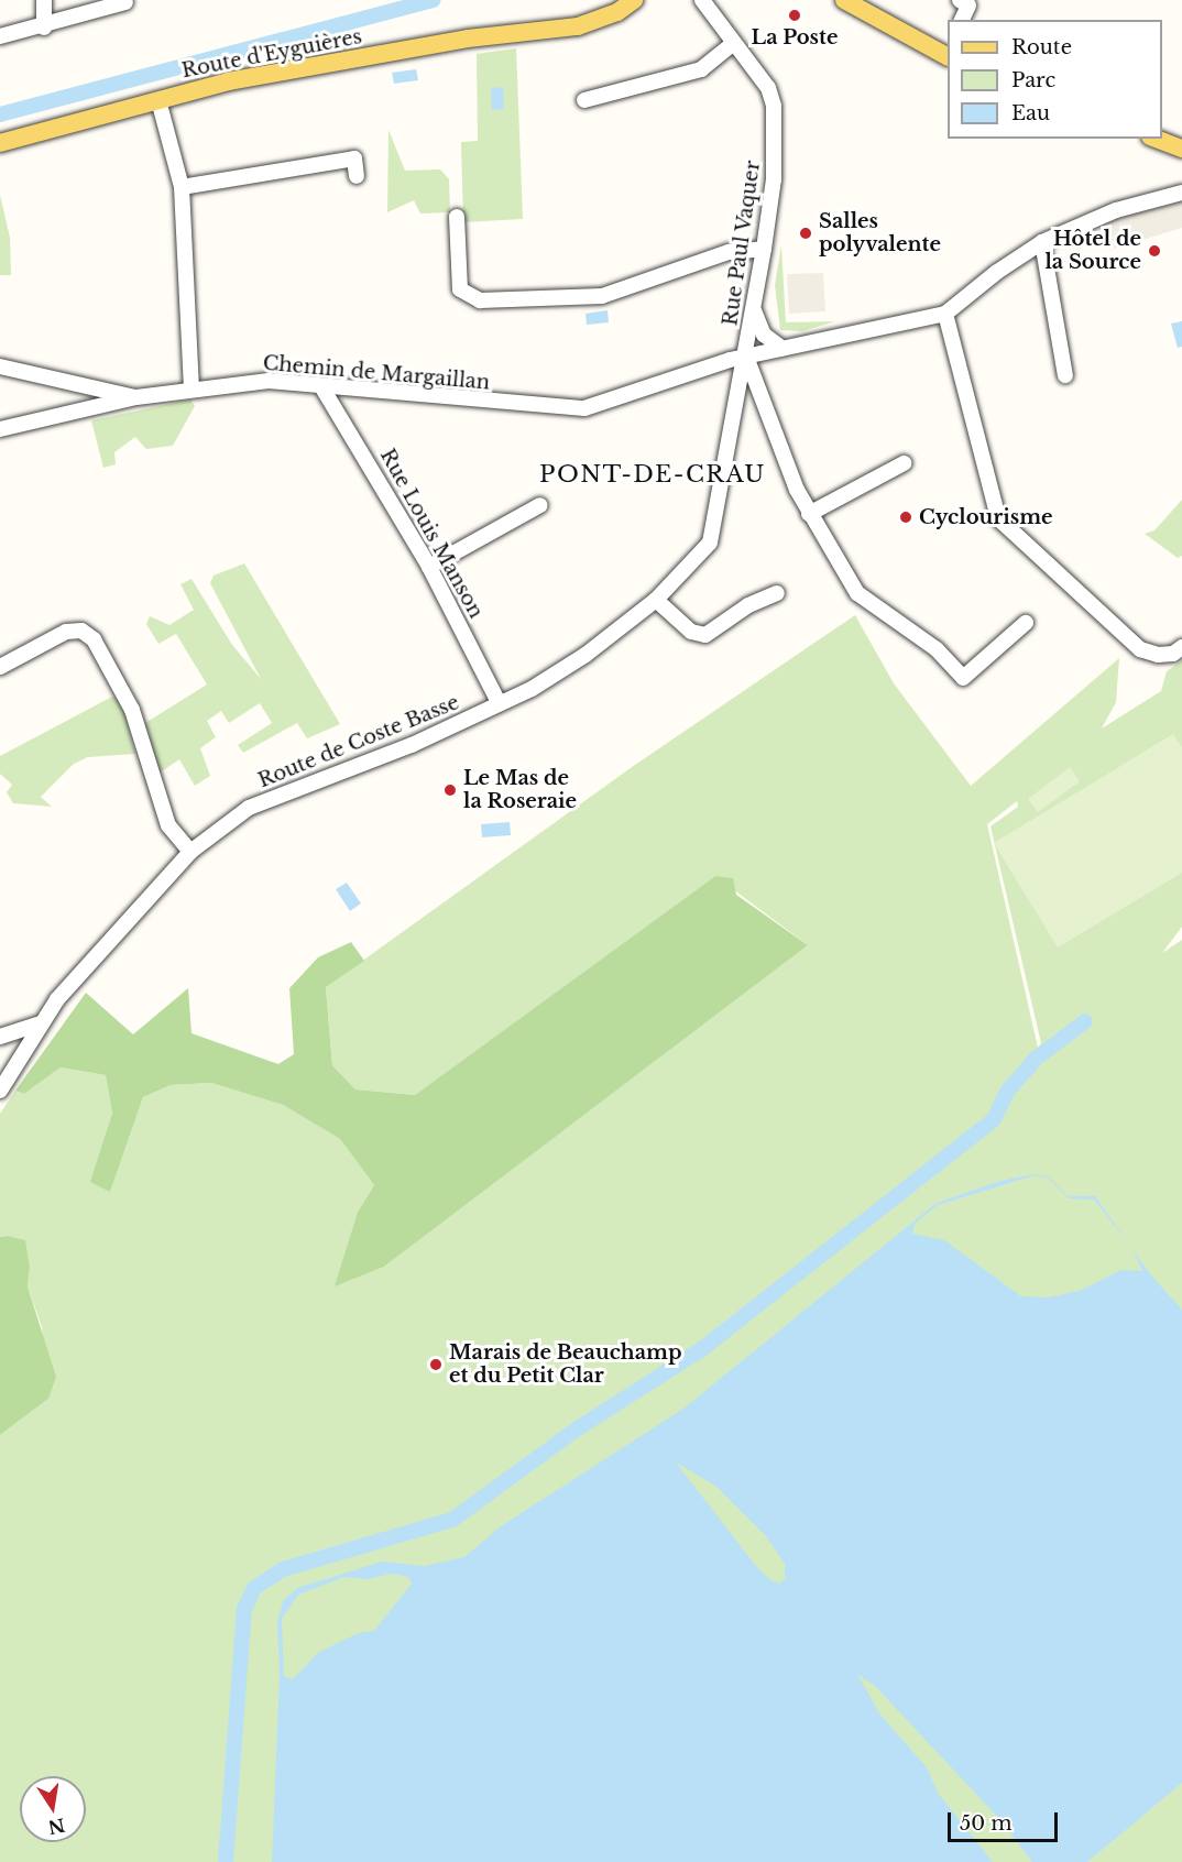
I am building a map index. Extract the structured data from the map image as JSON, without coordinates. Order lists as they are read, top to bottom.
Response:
{
  "streets": {
    "main road": ["Route d'Eyguières"],
    "street": [
      "Rue Paul Vaquer",
      "Chemin de Margaillan",
      "Rue Louis Manson",
      "Route de Coste Basse"
    ]
  },
  "crossings": [
    ["Rue Paul Vaquer", "Chemin de Margaillan"],
    ["Rue Paul Vaquer", "Route de Coste Basse"],
    ["Chemin de Margaillan", "Rue Louis Manson"],
    ["Chemin de Margaillan", "Route de Coste Basse"],
    ["Rue Louis Manson", "Route de Coste Basse"]
  ],
  "districts": ["PONT-DE-CRAU"],
  "places": [
    "La Poste",
    "Salles polyvalente",
    "Hôtel de la Source",
    "Cyclourisme",
    "Le Mas de la Roseraie",
    "Marais de Beauchamp et du Petit Clar"
  ],
  "legend": ["Route", "Parc", "Eau"],
  "scale_bar": "50 m",
  "north": "bottom"
}
